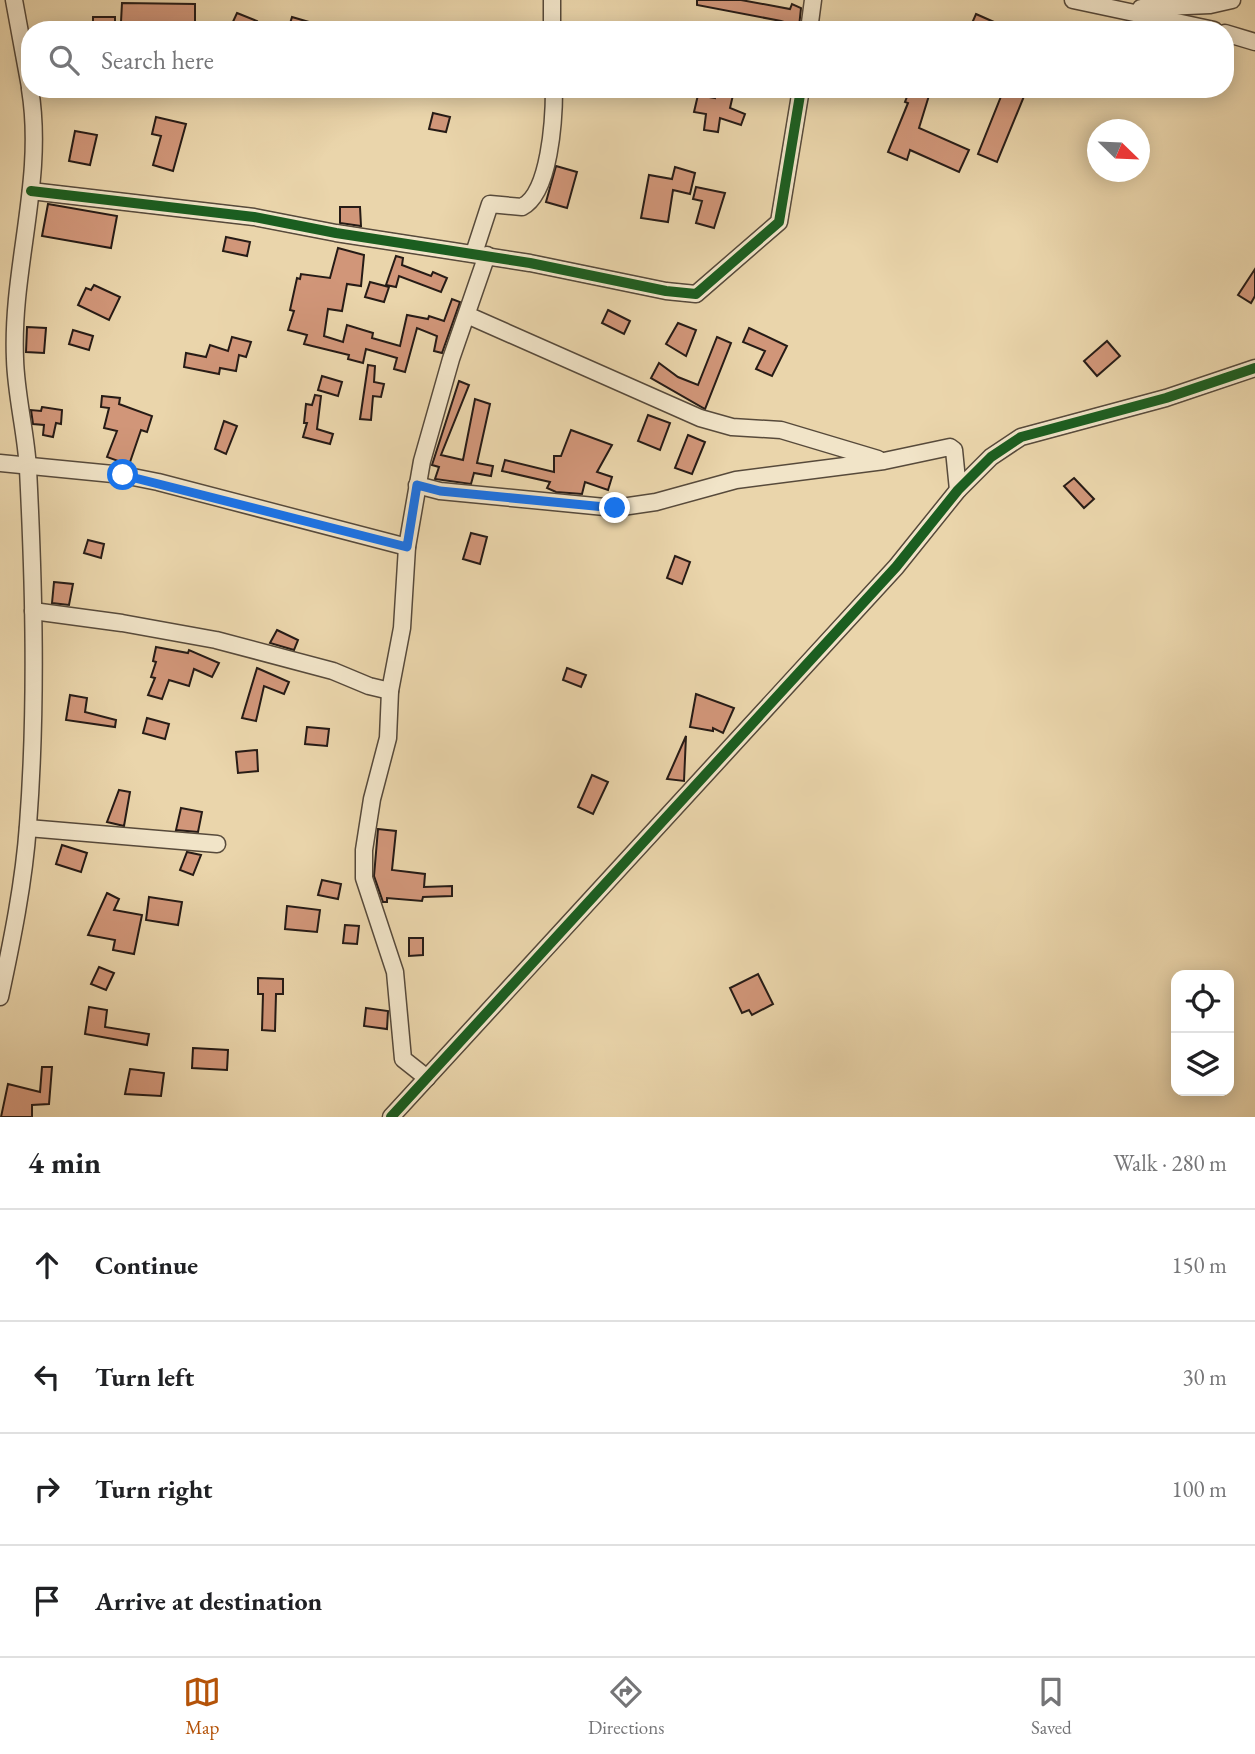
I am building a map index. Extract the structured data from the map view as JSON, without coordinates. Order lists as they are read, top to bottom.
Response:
{
  "north": "bottom right",
  "page": {
    "search": "Search here",
    "heading": ["4 min", "Walk · 280 m"],
    "list": [
      ["Continue", "150 m"],
      ["Turn left", "30 m"],
      ["Turn right", "100 m"],
      "Arrive at destination"
    ],
    "nav": ["Map", "Directions", "Saved"]
  }
}
